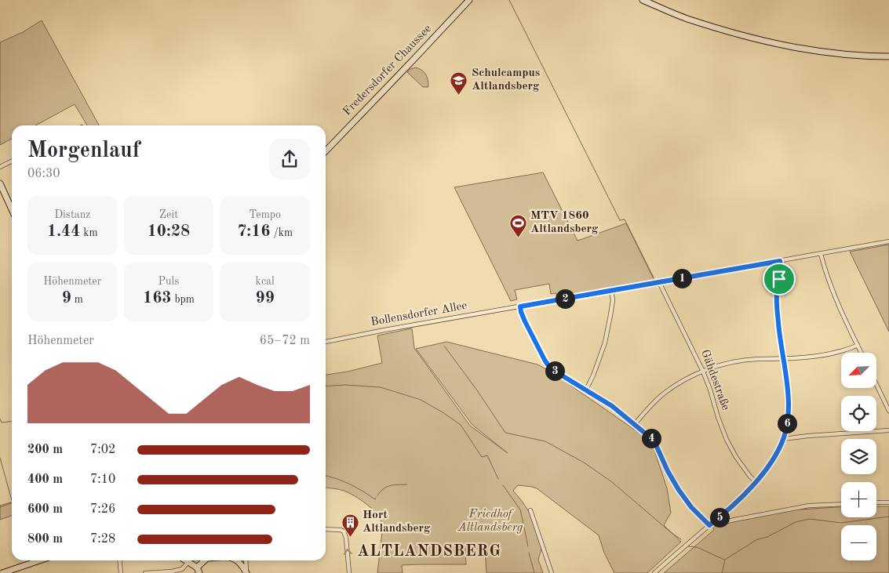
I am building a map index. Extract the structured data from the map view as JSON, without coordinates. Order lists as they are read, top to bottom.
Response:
{
  "streets": {
    "main road": ["Fredersdorfer Chaussee"],
    "street": ["Bollensdorfer Allee", "Gähdestraße"]
  },
  "crossings": [
    ["Bollensdorfer Allee", "Gähdestraße"]
  ],
  "districts": ["ALTLANDSBERG"],
  "parks": ["Friedhof Altlandsberg"],
  "places": {
    "school or university": ["Schulcampus Altlandsberg"],
    "sports": ["MTV 1860 Altlandsberg"],
    "building": ["Hort Altlandsberg"]
  },
  "north": "bottom left",
  "page": {
    "heading": ["Morgenlauf", "06:30"],
    "stats": [
      ["Distanz", "1.44 km"],
      ["Zeit", "10:28"],
      ["Tempo", "7:16 /km"],
      ["Höhenmeter", "9 m"],
      ["Puls", "163 bpm"],
      ["kcal", "99"]
    ],
    "pins": [
      "1",
      "2",
      "3",
      "6",
      "4",
      "5"
    ],
    "chart": ["Höhenmeter", "65–72 m"],
    "map_buttons": ["+", "−"],
    "list": [
      {
        "name": "200 m",
        "note": "7:02"
      },
      {
        "name": "400 m",
        "note": "7:10"
      },
      {
        "name": "600 m",
        "note": "7:26"
      },
      {
        "name": "800 m",
        "note": "7:28"
      }
    ]
  }
}
